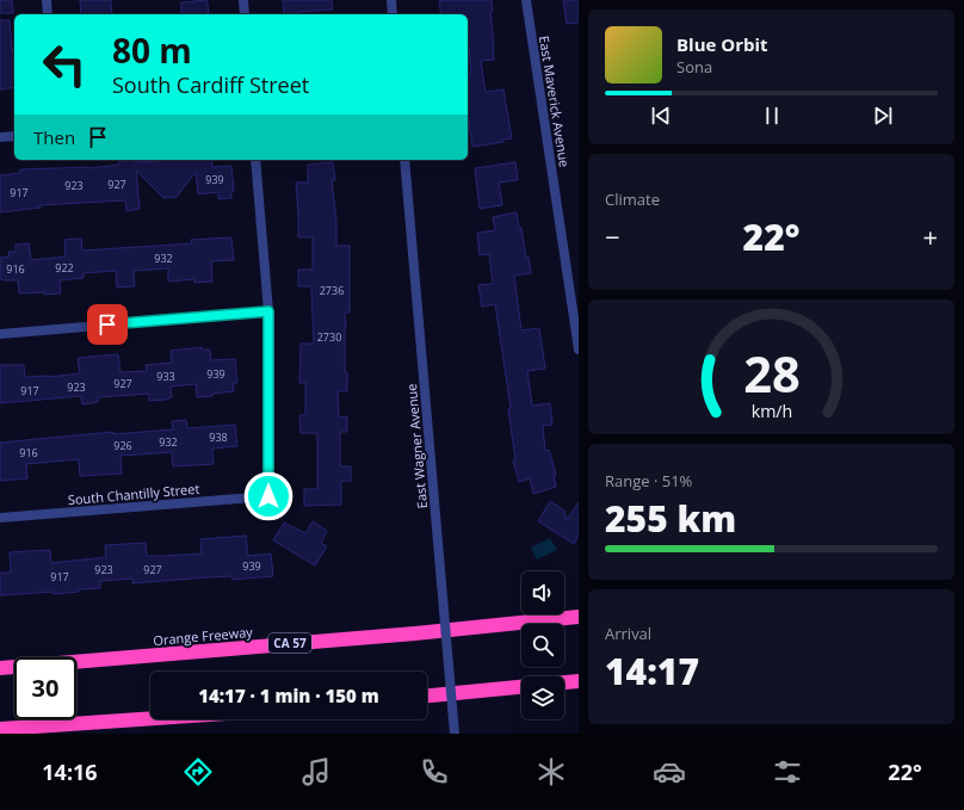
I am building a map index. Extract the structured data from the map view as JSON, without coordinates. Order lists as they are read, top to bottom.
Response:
{
  "streets": {
    "highway": ["Orange Freeway", "CA 57"],
    "street": ["East Maverick Avenue", "East Wagner Avenue", "South Chantilly Street"]
  },
  "house_numbers": [
    "939",
    "927",
    "923",
    "917",
    "932",
    "922",
    "916",
    "2736",
    "2730",
    "939",
    "933",
    "927",
    "923",
    "917",
    "938",
    "932",
    "926",
    "916",
    "939",
    "923",
    "927",
    "917"
  ],
  "page": {
    "turn": ["80 m", "South Cardiff Street"],
    "song": ["Blue Orbit", "Sona"],
    "then": "Then",
    "tile": [
      "Climate",
      ["Range · 51%", "255 km"],
      ["Arrival", "14:17"]
    ],
    "heat": ["−", "22°", "+"],
    "limit": "30",
    "trip": "14:17 · 1 min · 150 m",
    "tabs": ["14:16", "22°"],
    "gauge": ["28", "km/h"]
  }
}
